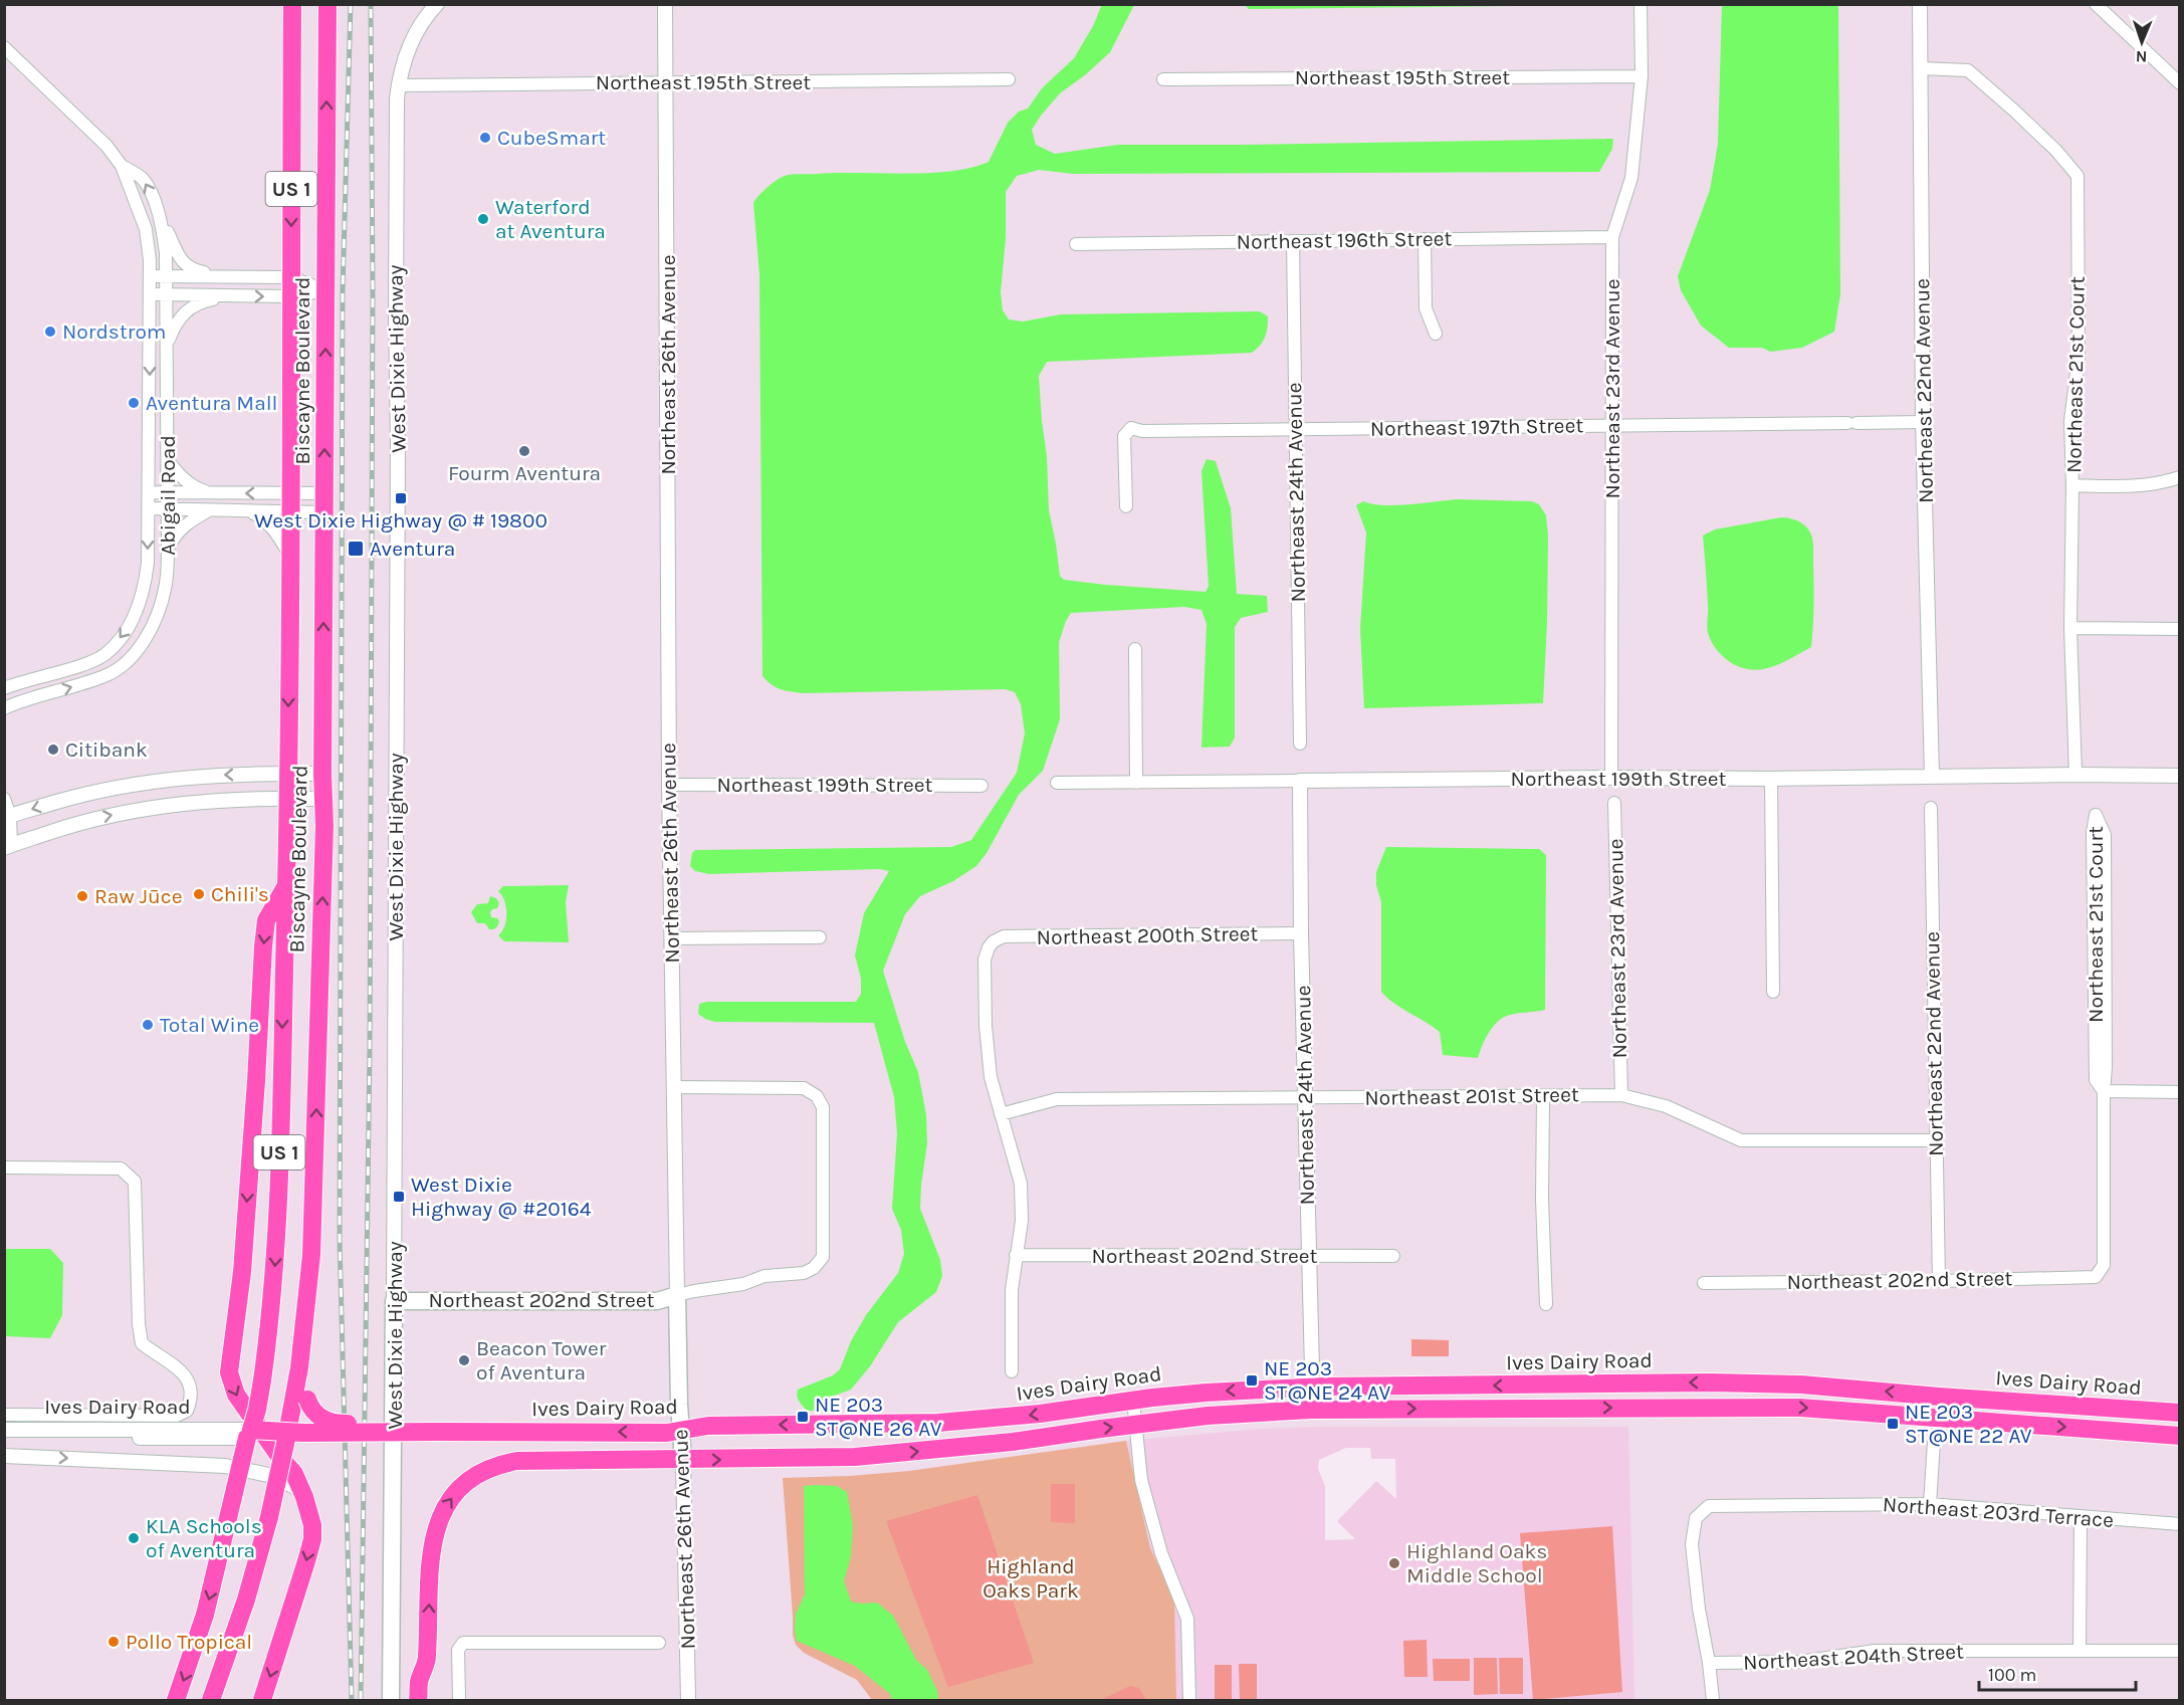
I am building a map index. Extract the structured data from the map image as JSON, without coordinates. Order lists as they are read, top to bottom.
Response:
{
  "streets": {
    "main road": [
      "US 1",
      "West Dixie Highway",
      "Northeast 26th Avenue",
      "Biscayne Boulevard",
      "Northeast 202nd Street",
      "Ives Dairy Road"
    ],
    "street": [
      "Northeast 195th Street",
      "Northeast 196th Street",
      "Northeast 21st Court",
      "Northeast 23rd Avenue",
      "Northeast 22nd Avenue",
      "Northeast 197th Street",
      "Northeast 24th Avenue",
      "Abigail Road",
      "Northeast 199th Street",
      "Northeast 200th Street",
      "Northeast 201st Street",
      "Northeast 203rd Terrace",
      "Northeast 204th Street"
    ]
  },
  "crossings": [
    ["Northeast 195th Street", "West Dixie Highway"],
    ["Northeast 195th Street", "Northeast 26th Avenue"],
    ["Northeast 195th Street", "Northeast 23rd Avenue"],
    ["Northeast 196th Street", "Northeast 23rd Avenue"],
    ["Northeast 196th Street", "Northeast 24th Avenue"],
    ["West Dixie Highway", "Northeast 202nd Street"],
    ["Northeast 26th Avenue", "Northeast 199th Street"],
    ["Northeast 26th Avenue", "Northeast 202nd Street"],
    ["Northeast 26th Avenue", "Ives Dairy Road"],
    ["Biscayne Boulevard", "Ives Dairy Road"],
    ["Northeast 21st Court", "Northeast 22nd Avenue"],
    ["Northeast 21st Court", "Northeast 199th Street"],
    ["Northeast 21st Court", "Northeast 202nd Street"],
    ["Northeast 23rd Avenue", "Northeast 197th Street"],
    ["Northeast 23rd Avenue", "Northeast 199th Street"],
    ["Northeast 23rd Avenue", "Northeast 201st Street"],
    ["Northeast 22nd Avenue", "Northeast 197th Street"],
    ["Northeast 22nd Avenue", "Northeast 199th Street"],
    ["Northeast 22nd Avenue", "Northeast 201st Street"],
    ["Northeast 22nd Avenue", "Northeast 202nd Street"],
    ["Northeast 197th Street", "Northeast 24th Avenue"],
    ["Northeast 24th Avenue", "Northeast 199th Street"],
    ["Northeast 24th Avenue", "Northeast 200th Street"],
    ["Northeast 24th Avenue", "Northeast 201st Street"],
    ["Northeast 24th Avenue", "Northeast 202nd Street"],
    ["Northeast 24th Avenue", "Ives Dairy Road"],
    ["Northeast 200th Street", "Northeast 201st Street"],
    ["Northeast 203rd Terrace", "Northeast 204th Street"]
  ],
  "parks": ["Highland Oaks Park"],
  "places": {
    "other": [
      "CubeSmart",
      "Waterford at Aventura",
      "Nordstrom",
      "Aventura Mall",
      "Fourm Aventura",
      "Citibank",
      "Chili's",
      "Raw Jūce",
      "Total Wine",
      "Beacon Tower of Aventura",
      "KLA Schools of Aventura",
      "Highland Oaks Middle School",
      "Pollo Tropical"
    ],
    "transit": [
      "West Dixie Highway @ # 19800",
      "Aventura",
      "West Dixie Highway @ #20164",
      "NE 203 ST@NE 24 AV",
      "NE 203 ST@NE 26 AV",
      "NE 203 ST@NE 22 AV"
    ]
  },
  "scale_bar": "100 m",
  "north": "bottom"
}
